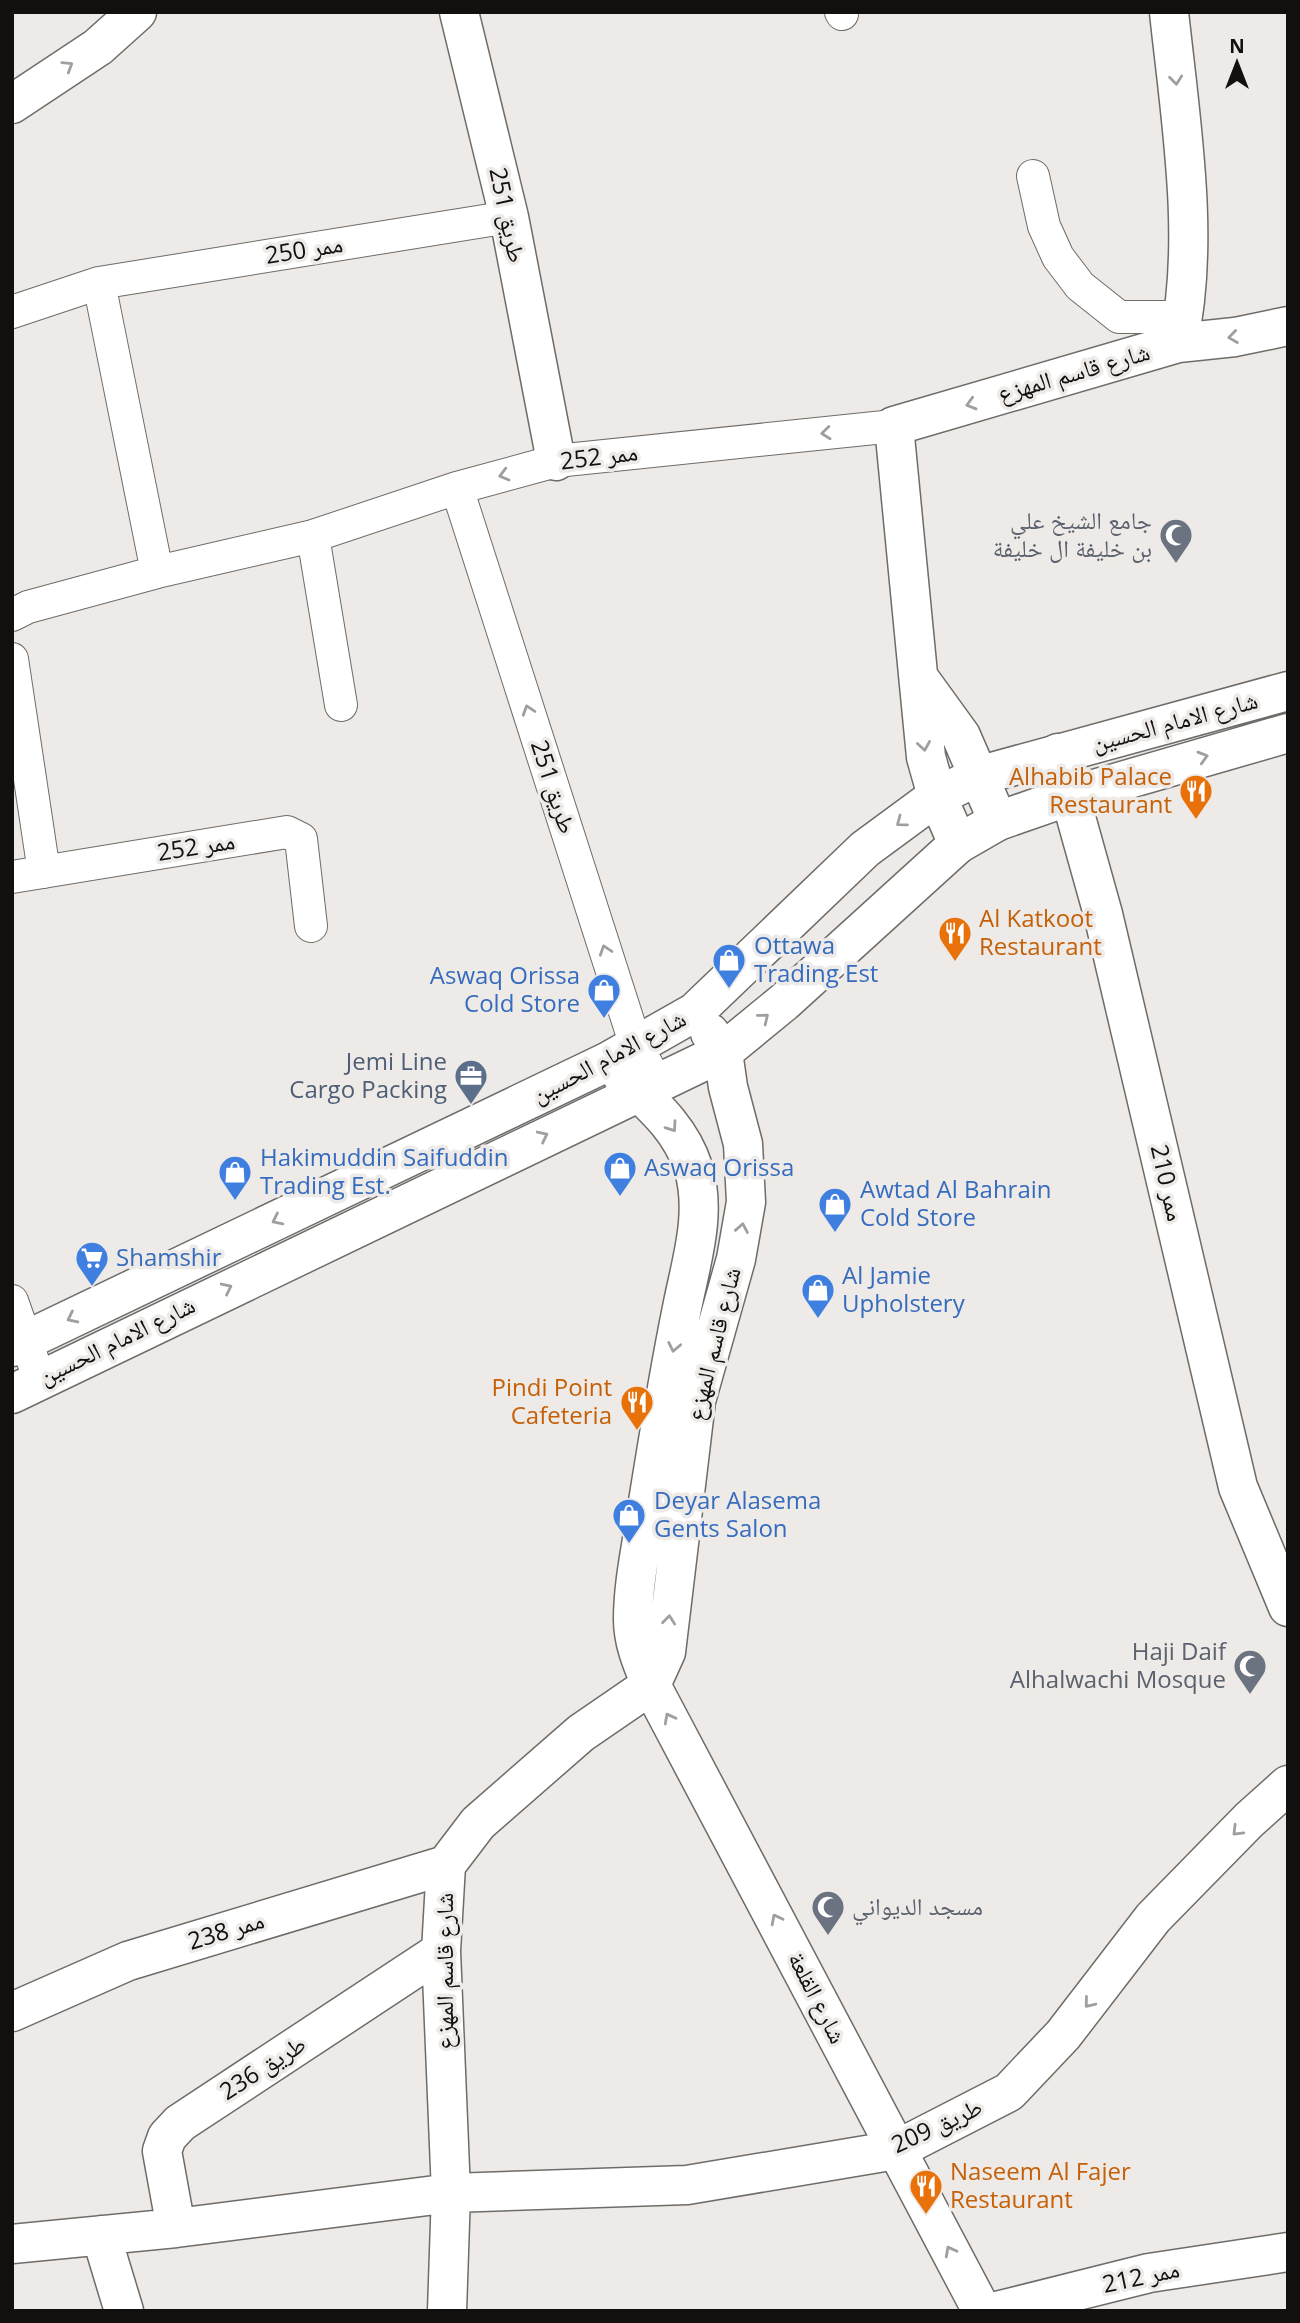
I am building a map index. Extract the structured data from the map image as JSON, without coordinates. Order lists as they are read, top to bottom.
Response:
{
  "streets": {
    "street": [
      "طريق 251",
      "شارع قاسم المهزع",
      "شارع الامام الحسين",
      "ممر 210",
      "ممر 238",
      "شارع القلعة",
      "طريق 236",
      "طريق 209",
      "ممر 212"
    ],
    "lane": ["ممر 250", "ممر 252"]
  },
  "crossings": [
    ["طريق 251", "ممر 250"],
    ["طريق 251", "شارع قاسم المهزع"],
    ["طريق 251", "ممر 252"],
    ["طريق 251", "شارع الامام الحسين"],
    ["شارع قاسم المهزع", "ممر 252"],
    ["شارع قاسم المهزع", "شارع الامام الحسين"],
    ["شارع قاسم المهزع", "ممر 238"],
    ["شارع قاسم المهزع", "شارع القلعة"],
    ["شارع قاسم المهزع", "طريق 236"],
    ["شارع قاسم المهزع", "طريق 209"],
    ["شارع الامام الحسين", "ممر 210"],
    ["شارع القلعة", "طريق 209"]
  ],
  "one_way": ["طريق 251", "شارع القلعة", "طريق 209"],
  "places": {
    "mosque": ["جامع الشيخ علي بن خليفة ال خليفة", "Haji Daif Alhalwachi Mosque", "مسجد الديواني"],
    "restaurant": [
      "Alhabib Palace Restaurant",
      "Al Katkoot Restaurant",
      "Pindi Point Cafeteria",
      "Naseem Al Fajer Restaurant"
    ],
    "shop": [
      "Ottawa Trading Est",
      "Aswaq Orissa Cold Store",
      "Aswaq Orissa",
      "Hakimuddin Saifuddin Trading Est.",
      "Awtad Al Bahrain Cold Store",
      "Al Jamie Upholstery",
      "Deyar Alasema Gents Salon"
    ],
    "office": ["Jemi Line Cargo Packing"],
    "supermarket": ["Shamshir"]
  },
  "north": "top"
}
